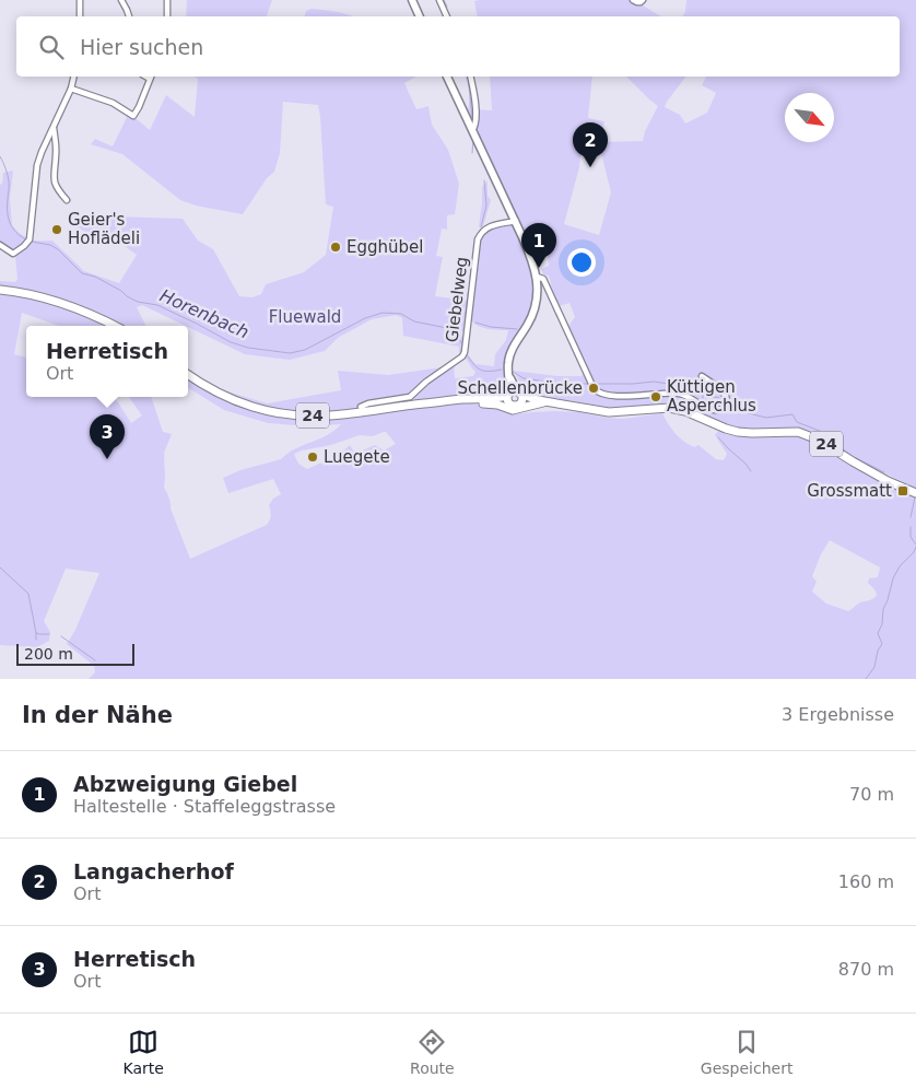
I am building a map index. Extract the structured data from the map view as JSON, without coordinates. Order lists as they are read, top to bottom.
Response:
{
  "streets": {
    "main road": ["24"],
    "street": ["Giebelweg"]
  },
  "water": ["Horenbach"],
  "parks": ["Fluewald"],
  "places": {
    "other": [
      "Geier's Hoflädeli",
      "Egghübel",
      "Schellenbrücke",
      "Küttigen Asperchlus",
      "Luegete"
    ],
    "transit": ["Grossmatt"]
  },
  "scale_bar": "200 m",
  "north": "bottom right",
  "page": {
    "search": "Hier suchen",
    "pins": ["2", "1", "3"],
    "popup": ["Herretisch", "Ort"],
    "scale": "200 m",
    "heading": ["In der Nähe", "3 Ergebnisse"],
    "list": [
      {
        "mark": "1",
        "name": "Abzweigung Giebel",
        "note": "Haltestelle · Staffeleggstrasse",
        "value": "70 m"
      },
      {
        "mark": "2",
        "name": "Langacherhof",
        "note": "Ort",
        "value": "160 m"
      },
      {
        "mark": "3",
        "name": "Herretisch",
        "note": "Ort",
        "value": "870 m"
      }
    ],
    "nav": ["Karte", "Route", "Gespeichert"]
  }
}
